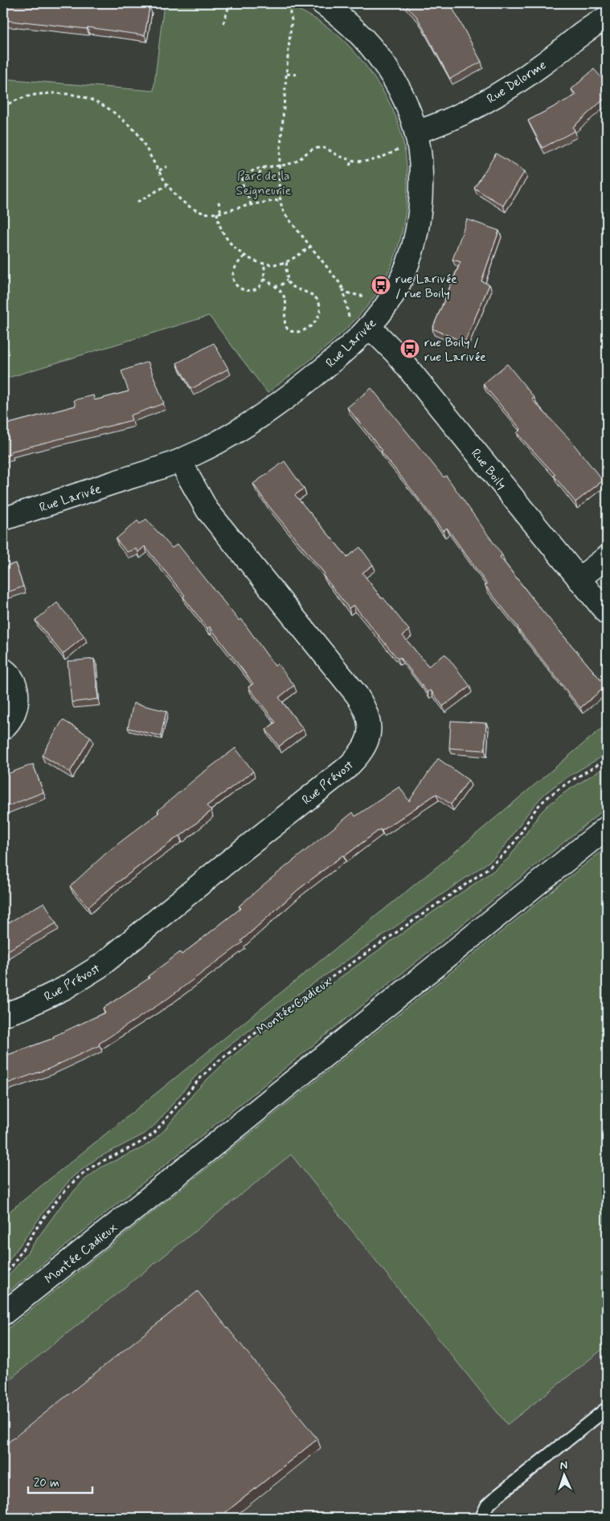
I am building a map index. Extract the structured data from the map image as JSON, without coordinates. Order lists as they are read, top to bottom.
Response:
{
  "streets": {
    "street": [
      "Rue Delorme",
      "Rue Larivée",
      "Rue Boily",
      "Rue Prévost",
      "Montée Cadieux"
    ]
  },
  "crossings": [
    ["Rue Delorme", "Rue Larivée"],
    ["Rue Larivée", "Rue Boily"],
    ["Rue Larivée", "Rue Prévost"]
  ],
  "parks": ["Parc de la Seigneurie"],
  "places": {
    "bus stop": ["rue Larivée / rue Boily", "rue Boily / rue Larivée"]
  },
  "scale_bar": "20 m",
  "north": "top"
}
